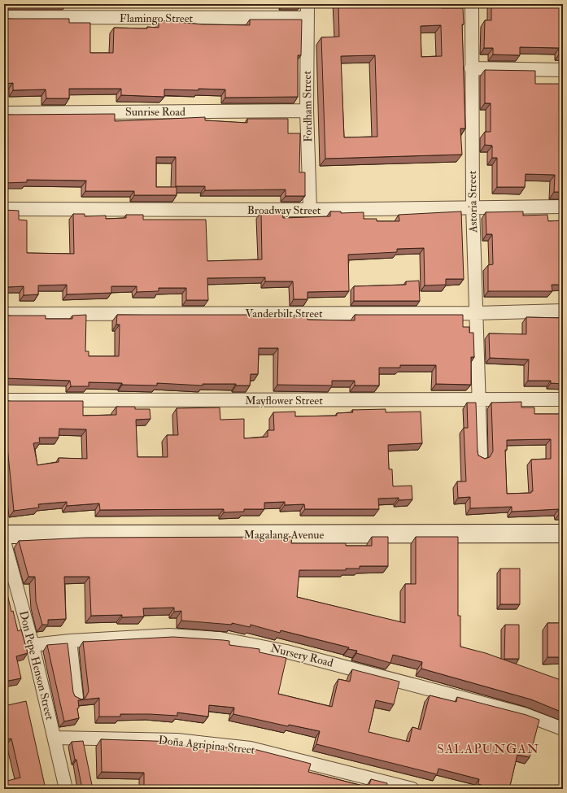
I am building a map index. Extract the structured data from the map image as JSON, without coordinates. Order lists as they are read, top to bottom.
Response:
{
  "streets": {
    "street": [
      "Flamingo Street",
      "Fordham Street",
      "Sunrise Road",
      "Astoria Street",
      "Broadway Street",
      "Vanderbilt Street",
      "Mayflower Street",
      "Magalang Avenue",
      "Nursery Road",
      "Don Pepe Henson Street",
      "Doña Agripina Street"
    ]
  },
  "crossings": [
    ["Flamingo Street", "Fordham Street"],
    ["Fordham Street", "Sunrise Road"],
    ["Fordham Street", "Broadway Street"],
    ["Astoria Street", "Broadway Street"],
    ["Astoria Street", "Vanderbilt Street"],
    ["Astoria Street", "Mayflower Street"],
    ["Nursery Road", "Don Pepe Henson Street"],
    ["Don Pepe Henson Street", "Doña Agripina Street"]
  ],
  "districts": ["SALAPUNGAN"]
}
